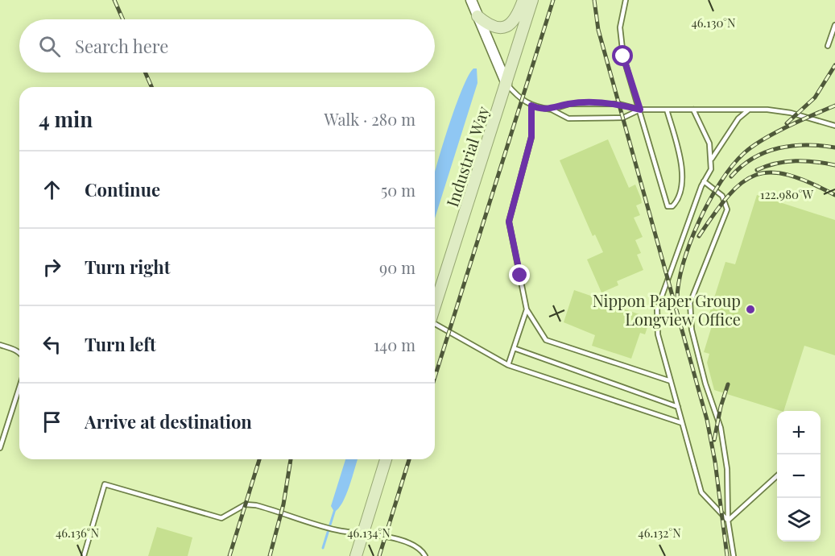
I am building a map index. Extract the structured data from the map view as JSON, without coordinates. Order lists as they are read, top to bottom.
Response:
{
  "streets": {
    "main road": ["Industrial Way"]
  },
  "places": ["Nippon Paper Group Longview Office"],
  "page": {
    "search": "Search here",
    "heading": ["4 min", "Walk · 280 m"],
    "list": [
      ["Continue", "50 m"],
      ["Turn right", "90 m"],
      ["Turn left", "140 m"],
      "Arrive at destination"
    ],
    "map_buttons": ["+", "−"]
  },
  "coordinates": [
    "46.130°N",
    "122.980°W",
    "46.136°N",
    "46.134°N",
    "46.132°N"
  ]
}
